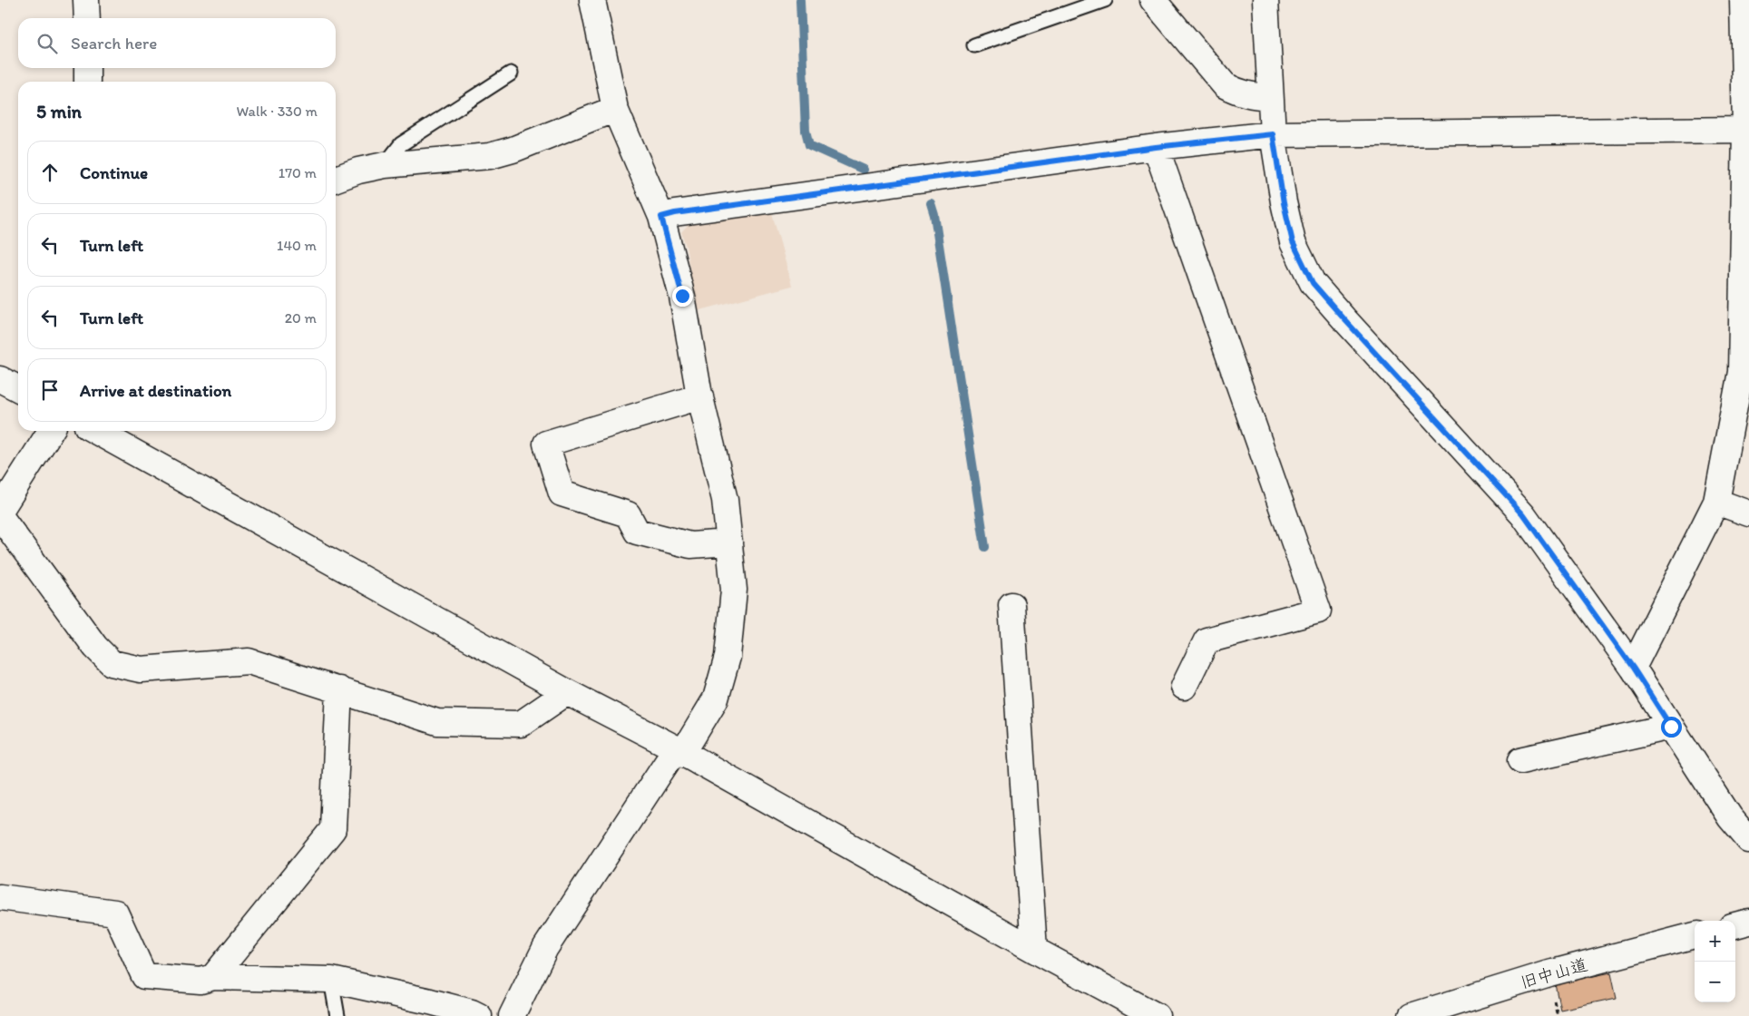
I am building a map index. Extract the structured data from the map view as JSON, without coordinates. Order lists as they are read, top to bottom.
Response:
{
  "streets": {
    "street": ["旧中山道"]
  },
  "page": {
    "search": "Search here",
    "heading": ["5 min", "Walk · 330 m"],
    "list": [
      ["Continue", "170 m"],
      ["Turn left", "140 m"],
      ["Turn left", "20 m"],
      "Arrive at destination"
    ],
    "map_buttons": ["+", "−"]
  }
}
